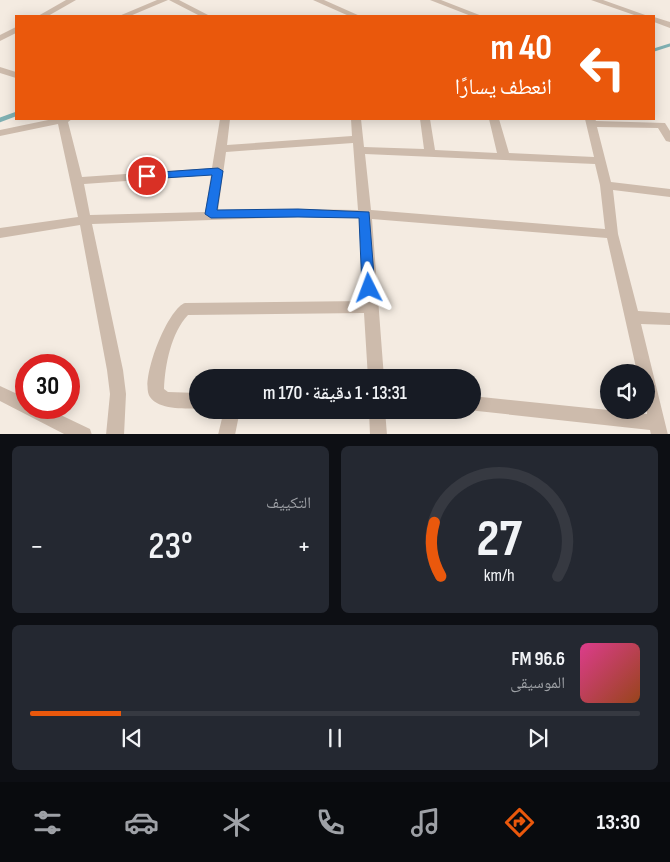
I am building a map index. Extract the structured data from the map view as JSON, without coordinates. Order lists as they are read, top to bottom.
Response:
{
  "page": {
    "turn": ["40 m", "انعطف يسارًا"],
    "limit": "30",
    "trip": "13:31 · 1 دقيقة · 170 m",
    "tile": "التكييف",
    "heat": ["−", "23°", "+"],
    "song": ["96.6 FM", "الموسيقى"],
    "tabs": "13:30",
    "gauge": ["27", "km/h"]
  }
}
